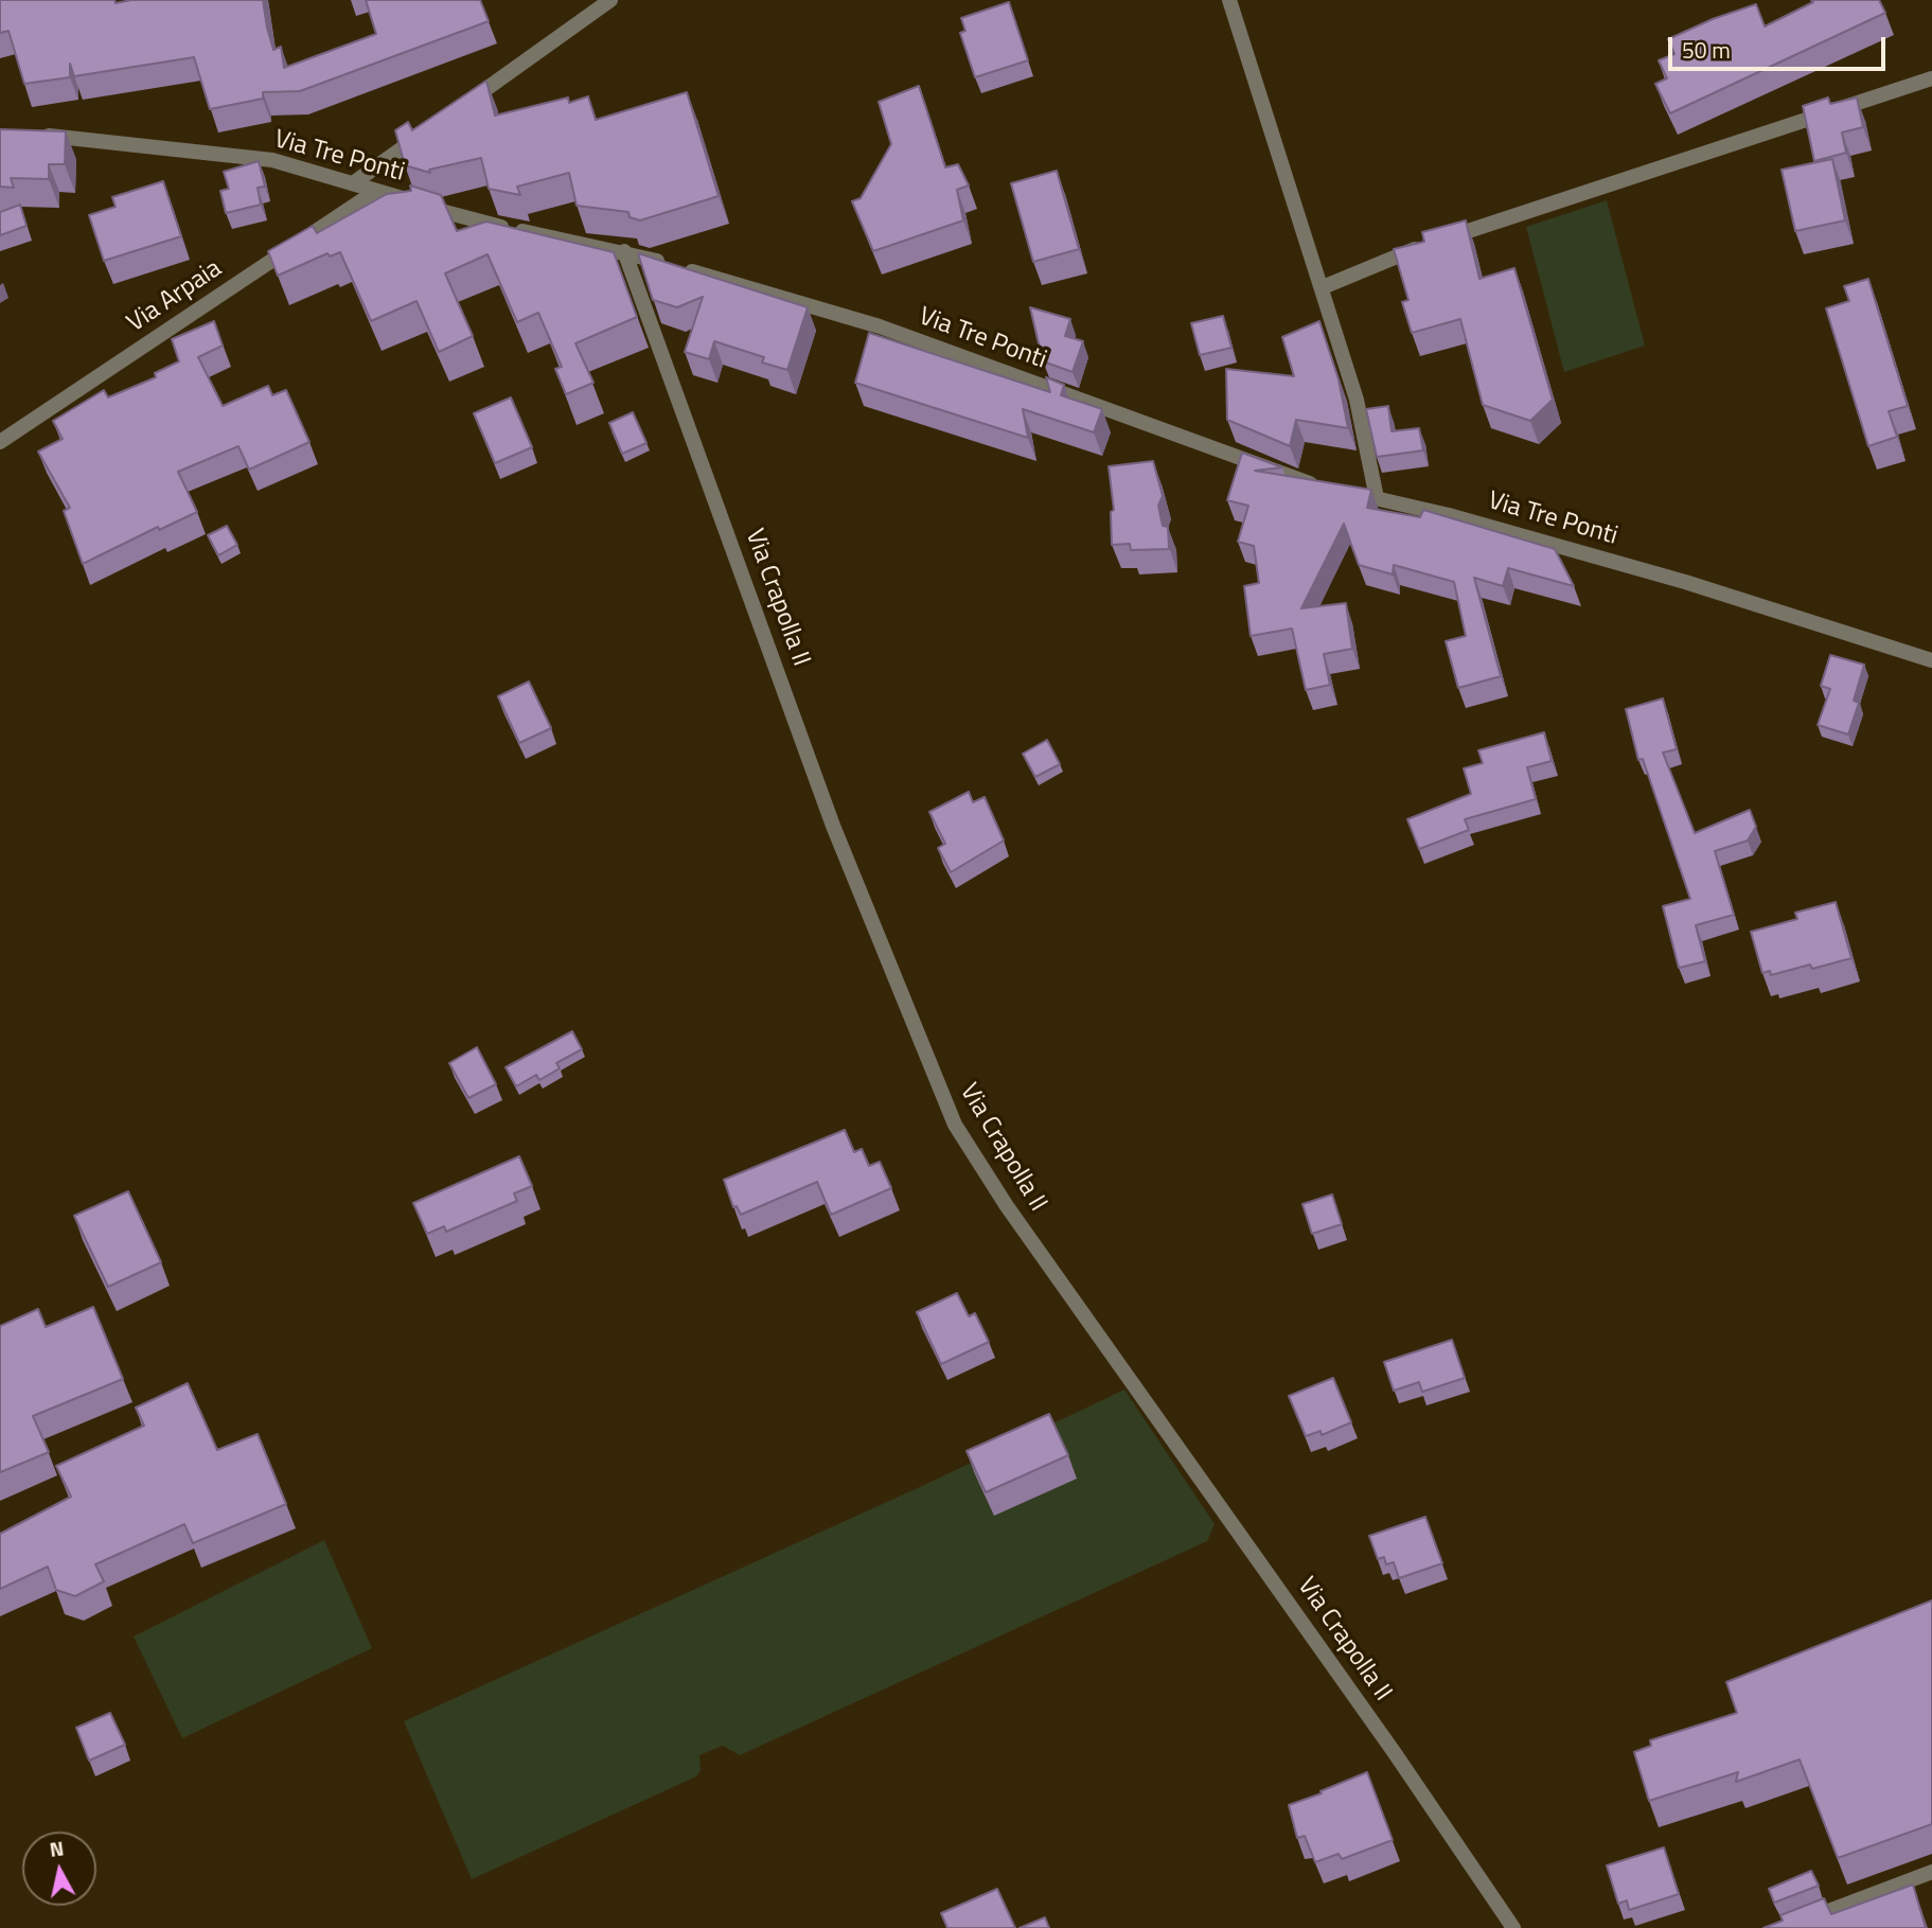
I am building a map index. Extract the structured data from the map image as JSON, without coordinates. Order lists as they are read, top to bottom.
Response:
{
  "streets": {
    "street": ["Via Tre Ponti", "Via Arpaia", "Via Crapolla II"]
  },
  "crossings": [
    ["Via Tre Ponti", "Via Arpaia"],
    ["Via Tre Ponti", "Via Crapolla II"]
  ],
  "scale_bar": "50 m",
  "north": "top"
}
